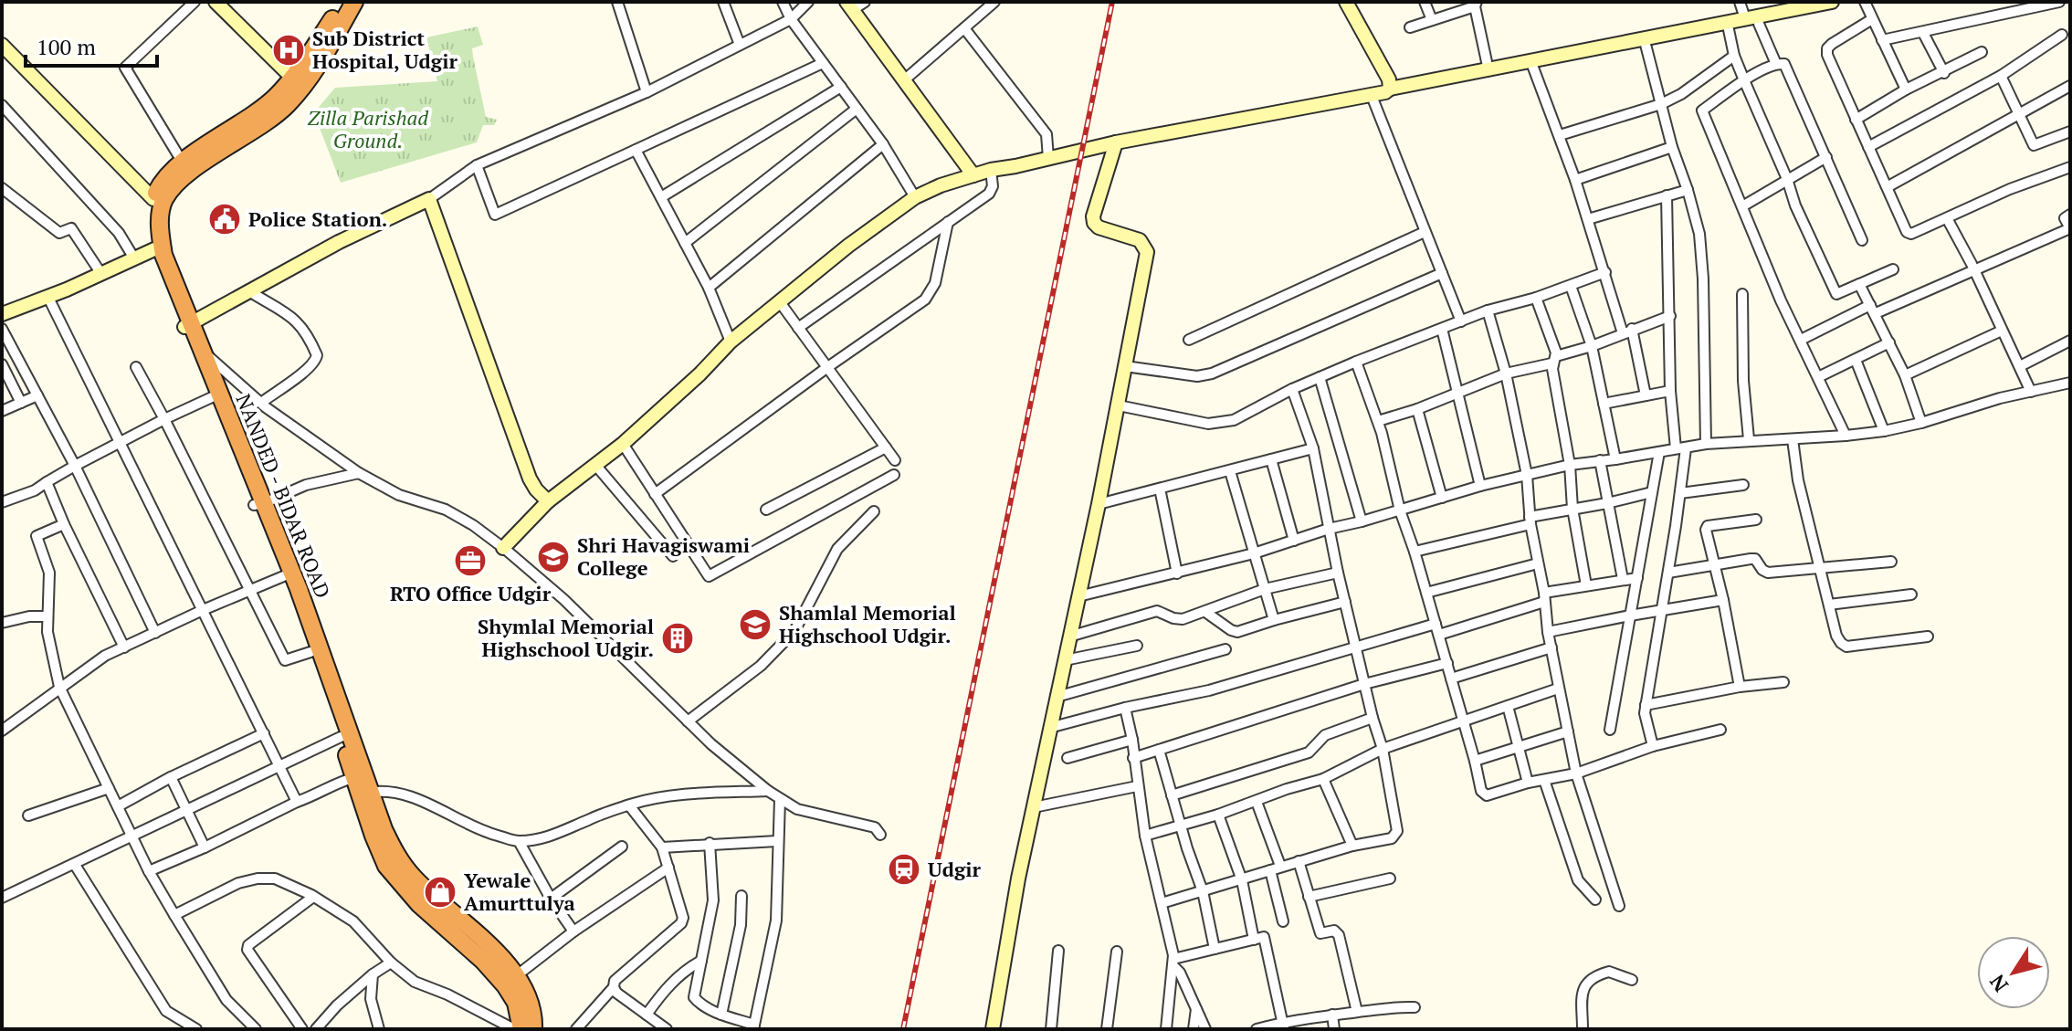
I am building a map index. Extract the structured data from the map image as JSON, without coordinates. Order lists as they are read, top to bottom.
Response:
{
  "streets": {
    "highway": ["NANDED - BIDAR ROAD"]
  },
  "parks": ["Zilla Parishad Ground."],
  "places": {
    "hospital": ["Sub District Hospital, Udgir"],
    "public building": ["Police Station."],
    "school or university": ["Shri Havagiswami College", "Shamlal Memorial Highschool Udgir."],
    "office": ["RTO Office Udgir"],
    "building": ["Shymlal Memorial Highschool Udgir."],
    "station": ["Udgir"],
    "shop": ["Yewale Amurttulya"]
  },
  "scale_bar": "100 m",
  "north": "bottom left"
}
